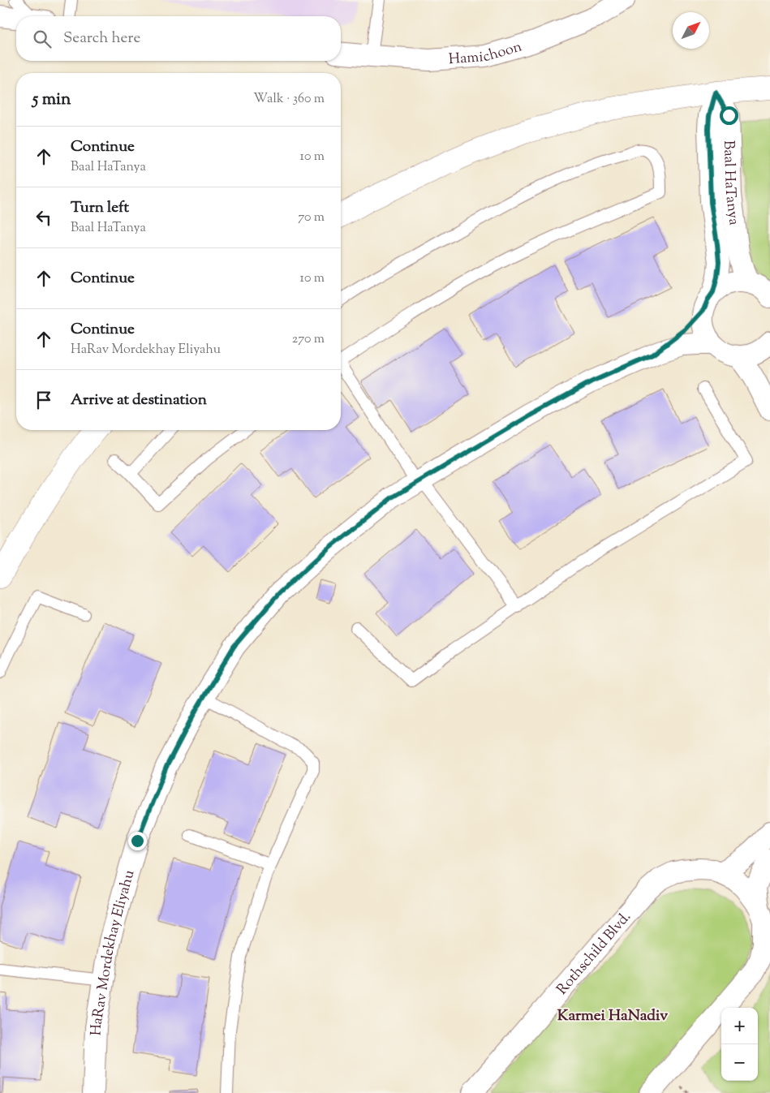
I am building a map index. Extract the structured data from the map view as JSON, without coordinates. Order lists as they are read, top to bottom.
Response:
{
  "streets": {
    "street": [
      "Hamichoon",
      "Baal HaTanya",
      "Rothschild Blvd.",
      "HaRav Mordekhay Eliyahu"
    ]
  },
  "crossings": [
    ["Baal HaTanya", "HaRav Mordekhay Eliyahu"]
  ],
  "districts": ["Karmei HaNadiv"],
  "north": "top right",
  "page": {
    "search": "Search here",
    "heading": ["5 min", "Walk · 360 m"],
    "list": [
      ["Continue", "Baal HaTanya", "10 m"],
      ["Turn left", "Baal HaTanya", "70 m"],
      ["Continue", "10 m"],
      ["Continue", "HaRav Mordekhay Eliyahu", "270 m"],
      "Arrive at destination"
    ],
    "map_buttons": ["+", "−"]
  }
}
